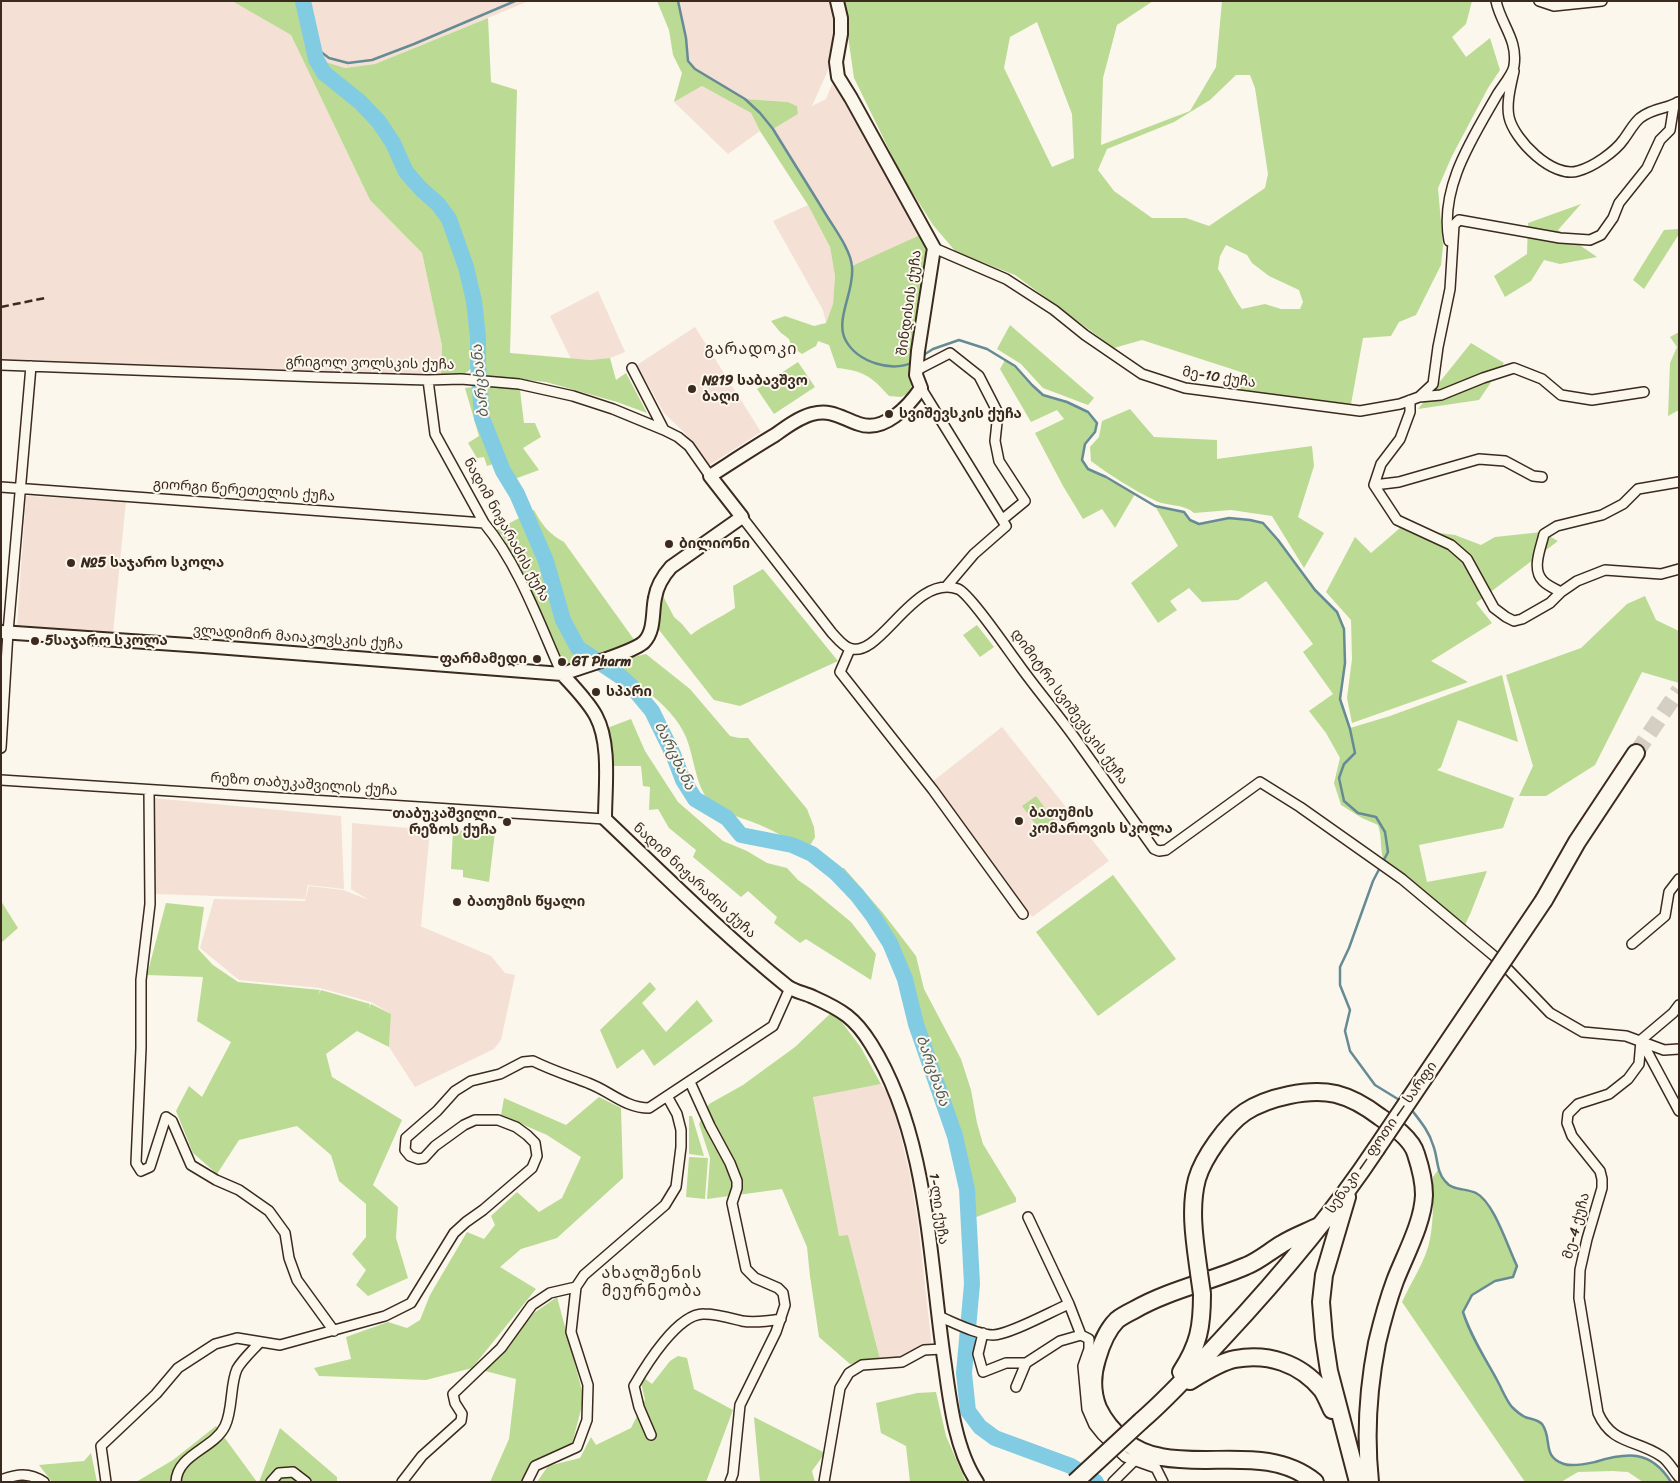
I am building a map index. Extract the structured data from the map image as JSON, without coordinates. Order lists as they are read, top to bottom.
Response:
{
  "streets": {
    "highway": ["სენაკი — ფოთი — სარფი"],
    "main road": [
      "შინდისის ქუჩა",
      "ნადიმ ნიჟარაძის ქუჩა",
      "ვლადიმირ მაიაკოვსკის ქუჩა",
      "1-ლი ქუჩა"
    ],
    "street": [
      "გრიგოლ ვოლსკის ქუჩა",
      "მე-10 ქუჩა",
      "გიორგი წერეთელის ქუჩა",
      "დიმიტრი სვიშევსკის ქუჩა",
      "რეზო თაბუკაშვილის ქუჩა",
      "მე-4 ქუჩა"
    ]
  },
  "crossings": [
    ["შინდისის ქუჩა", "მე-10 ქუჩა"],
    ["გრიგოლ ვოლსკის ქუჩა", "ნადიმ ნიჟარაძის ქუჩა"],
    ["გიორგი წერეთელის ქუჩა", "ნადიმ ნიჟარაძის ქუჩა"],
    ["ნადიმ ნიჟარაძის ქუჩა", "ვლადიმირ მაიაკოვსკის ქუჩა"],
    ["ნადიმ ნიჟარაძის ქუჩა", "რეზო თაბუკაშვილის ქუჩა"],
    ["ნადიმ ნიჟარაძის ქუჩა", "1-ლი ქუჩა"],
    ["დიმიტრი სვიშევსკის ქუჩა", "მე-4 ქუჩა"]
  ],
  "districts": ["გარადოკი", "ახალშენის მეურნეობა"],
  "water": ["ბარცხანა"],
  "places": [
    "№19 საბავშვო ბაღი",
    "სვიშევსკის ქუჩა",
    "ბილიონი",
    "№5 საჯარო სკოლა",
    "5საჯარო სკოლა",
    "ფარმამედი",
    "GT Pharm",
    "სპარი",
    "ბათუმის კომაროვის სკოლა",
    "თაბუკაშვილი რეზოს ქუჩა",
    "ბათუმის წყალი"
  ]
}
